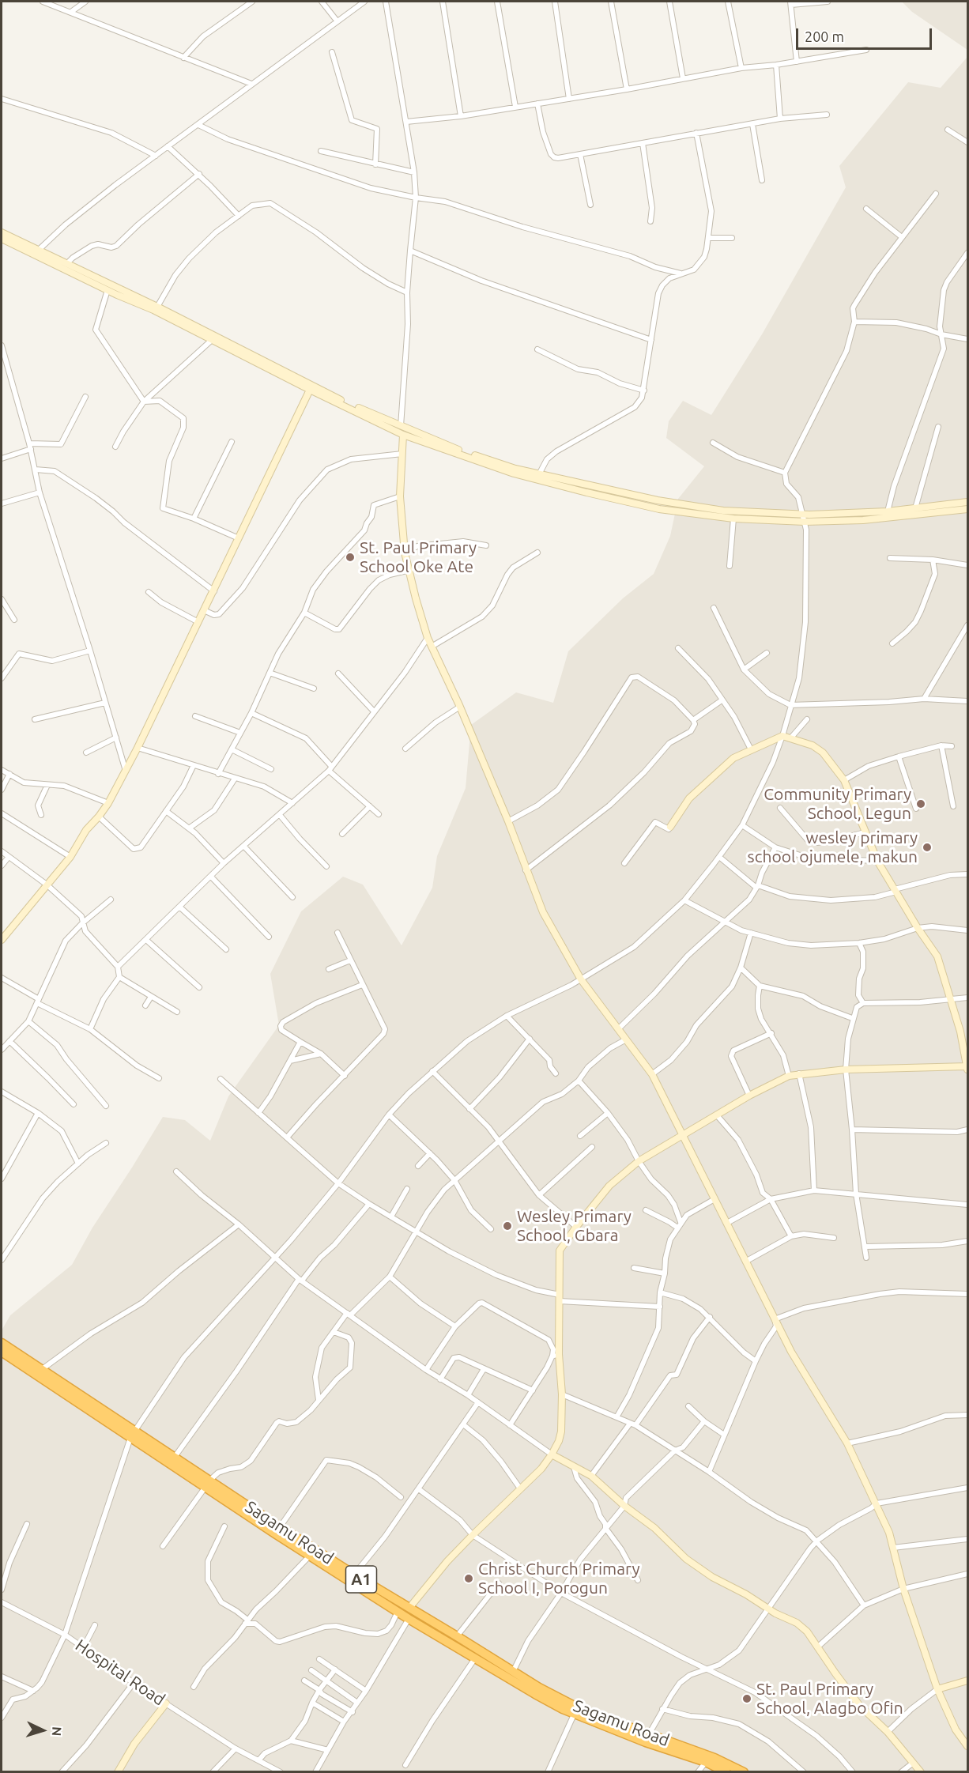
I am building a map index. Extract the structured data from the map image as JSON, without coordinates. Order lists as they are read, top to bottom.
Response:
{
  "streets": {
    "highway": ["Sagamu Road", "A1"],
    "street": ["Hospital Road"]
  },
  "crossings": [
    ["Sagamu Road", "Hospital Road"]
  ],
  "places": [
    "St. Paul Primary School Oke Ate",
    "Community Primary School, Legun",
    "wesley primary school ojumele, makun",
    "Wesley Primary School, Gbara",
    "Christ Church Primary School I, Porogun",
    "St. Paul Primary School, Alagbo Ofin"
  ],
  "scale_bar": "200 m",
  "north": "right"
}
